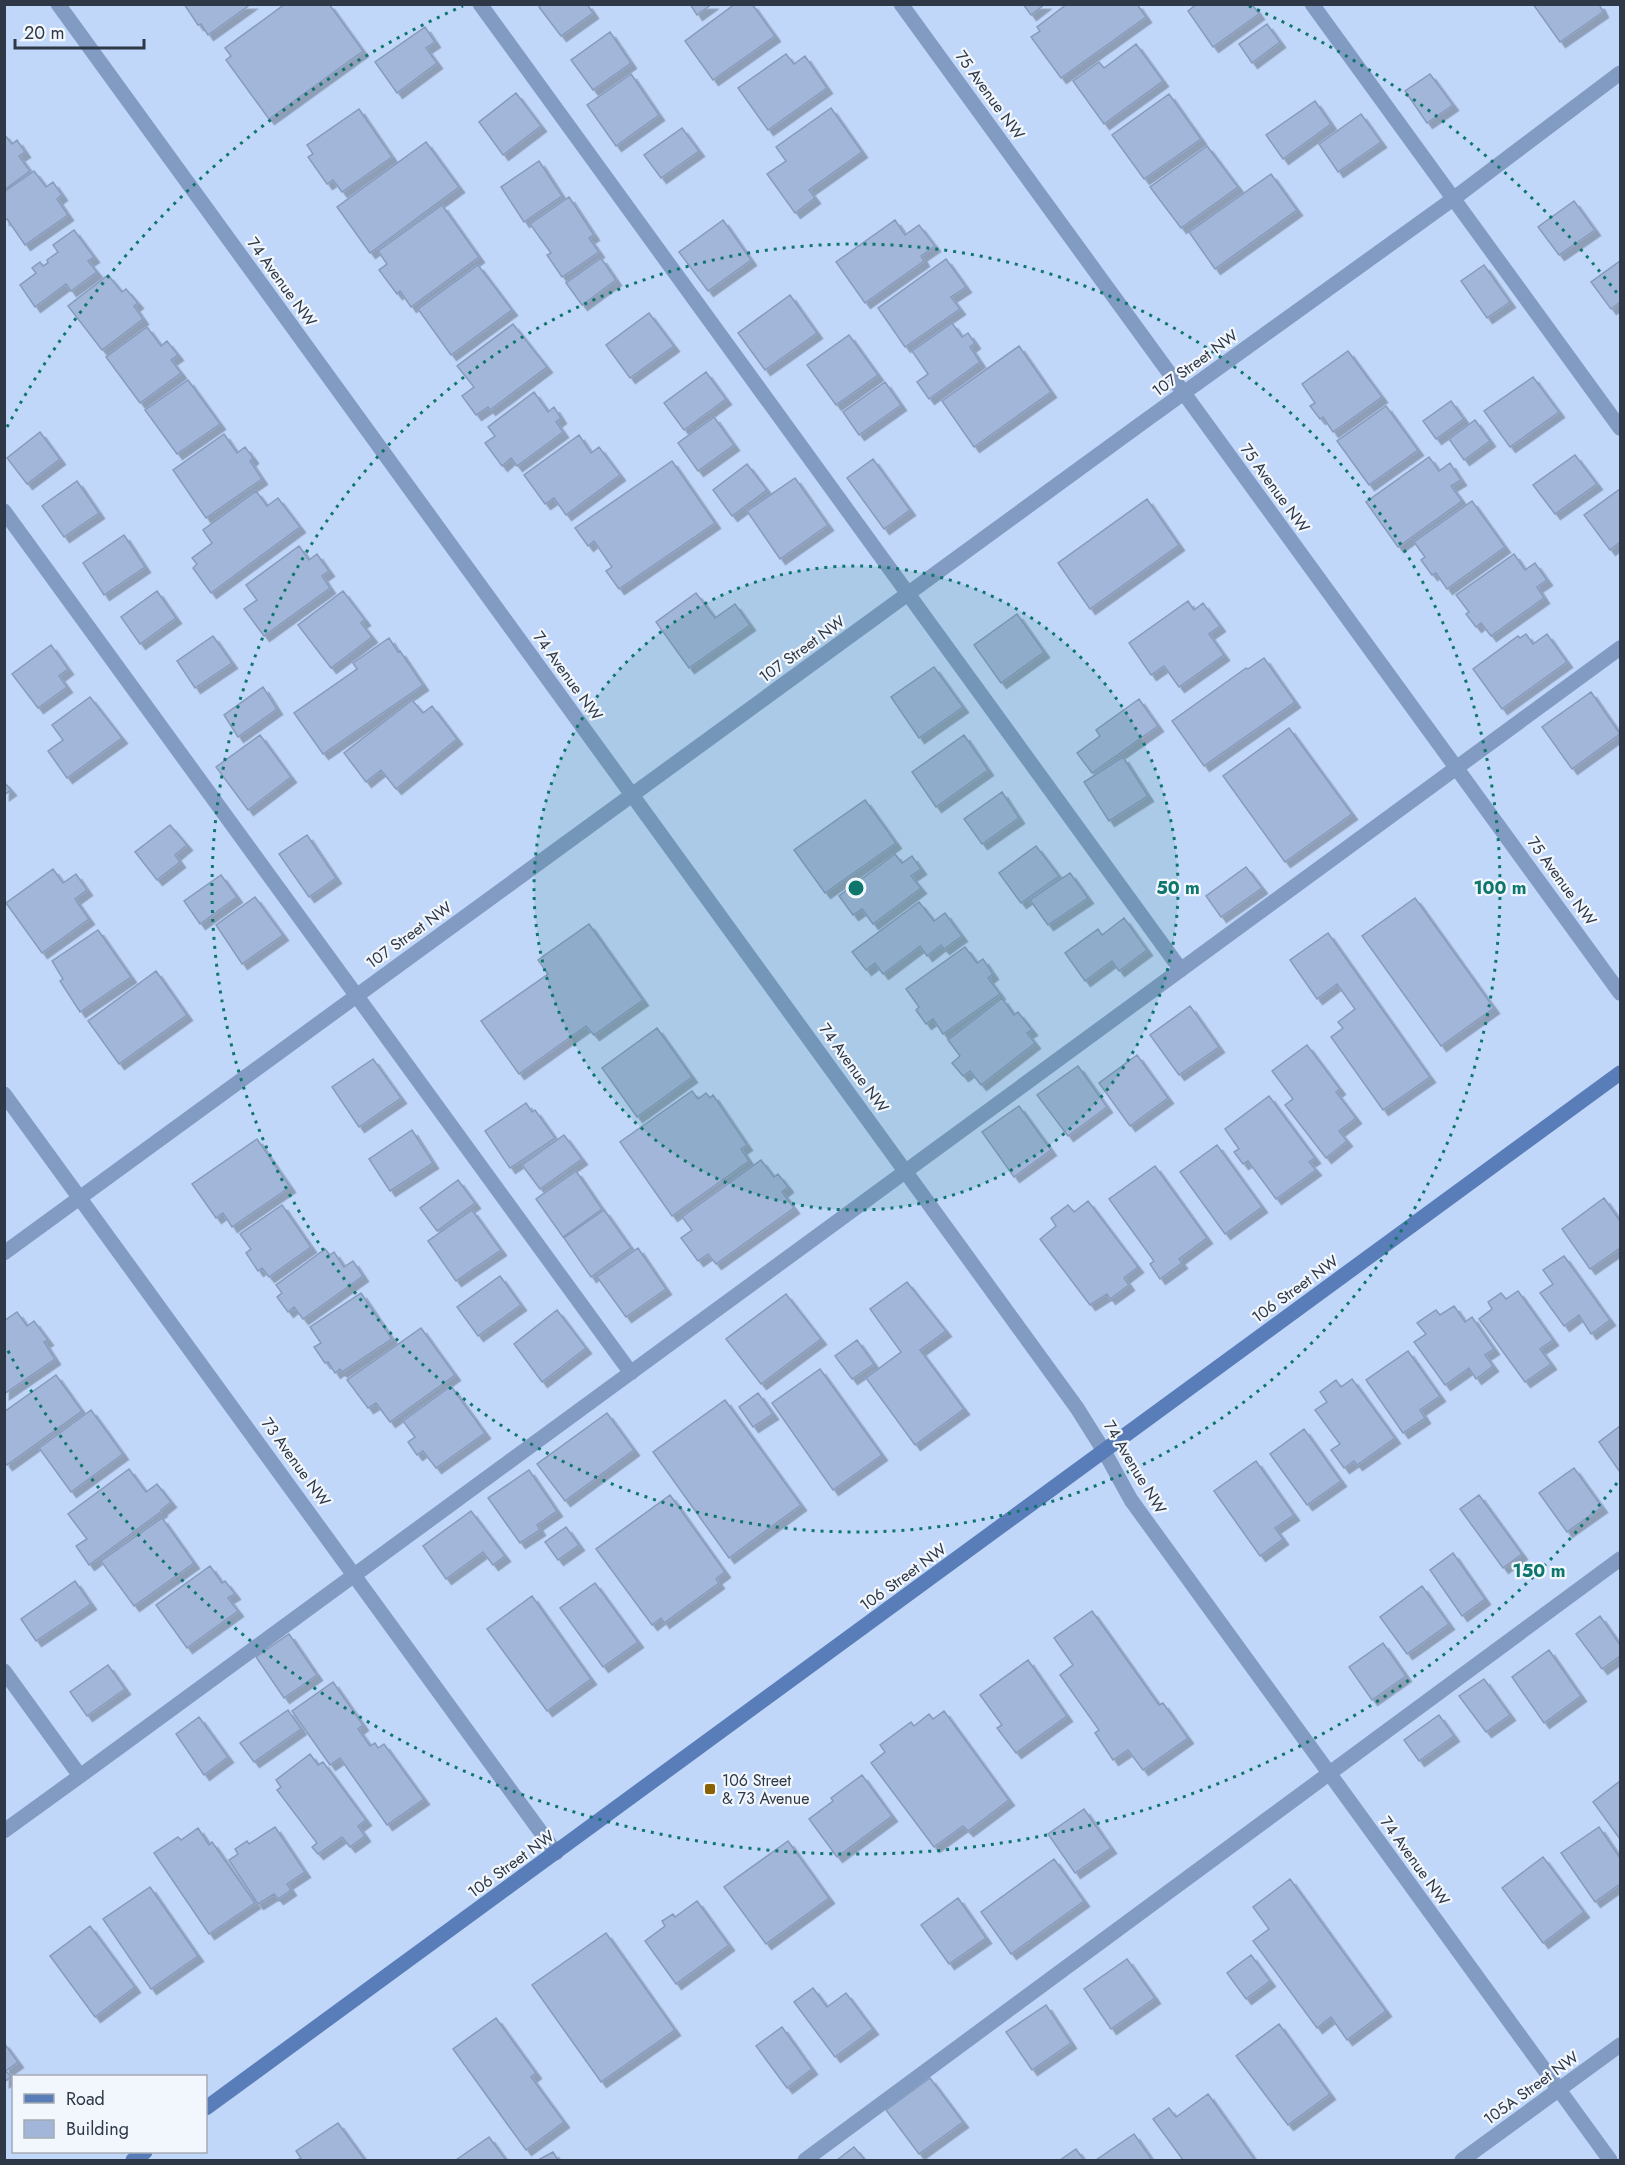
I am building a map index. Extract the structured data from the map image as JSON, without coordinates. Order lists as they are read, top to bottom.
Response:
{
  "streets": {
    "street": [
      "75 Avenue NW",
      "74 Avenue NW",
      "107 Street NW",
      "106 Street NW",
      "73 Avenue NW",
      "105A Street NW"
    ]
  },
  "crossings": [
    ["75 Avenue NW", "107 Street NW"],
    ["74 Avenue NW", "107 Street NW"],
    ["74 Avenue NW", "106 Street NW"],
    ["74 Avenue NW", "105A Street NW"],
    ["107 Street NW", "73 Avenue NW"],
    ["106 Street NW", "73 Avenue NW"]
  ],
  "places": {
    "transit": ["106 Street & 73 Avenue"]
  },
  "legend": ["Road", "Building"],
  "scale_bar": "20 m",
  "rings": ["50 m", "100 m", "150 m"]
}
